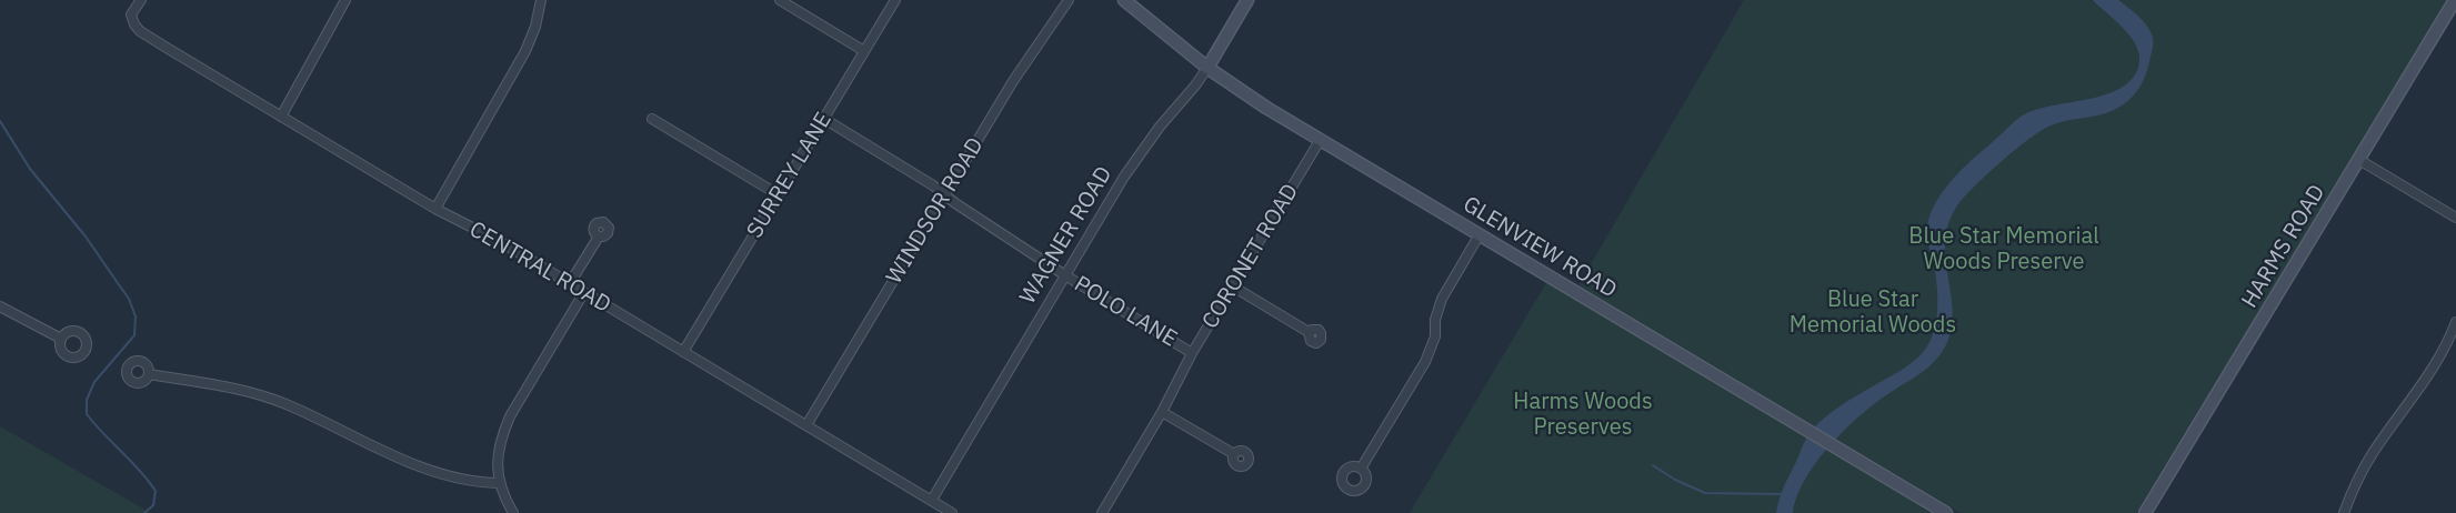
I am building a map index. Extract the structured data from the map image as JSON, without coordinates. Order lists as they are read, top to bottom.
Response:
{
  "streets": {
    "main road": ["WAGNER ROAD", "HARMS ROAD", "GLENVIEW ROAD"],
    "street": [
      "SURREY LANE",
      "WINDSOR ROAD",
      "CORONET ROAD",
      "CENTRAL ROAD",
      "POLO LANE"
    ]
  },
  "crossings": [
    ["SURREY LANE", "CENTRAL ROAD"],
    ["SURREY LANE", "POLO LANE"],
    ["WINDSOR ROAD", "CENTRAL ROAD"],
    ["WINDSOR ROAD", "POLO LANE"],
    ["WAGNER ROAD", "GLENVIEW ROAD"],
    ["WAGNER ROAD", "CENTRAL ROAD"],
    ["WAGNER ROAD", "POLO LANE"],
    ["GLENVIEW ROAD", "CORONET ROAD"],
    ["CORONET ROAD", "POLO LANE"]
  ],
  "parks": ["Blue Star Memorial Woods Preserve", "Blue Star Memorial Woods", "Harms Woods Preserves"]
}
